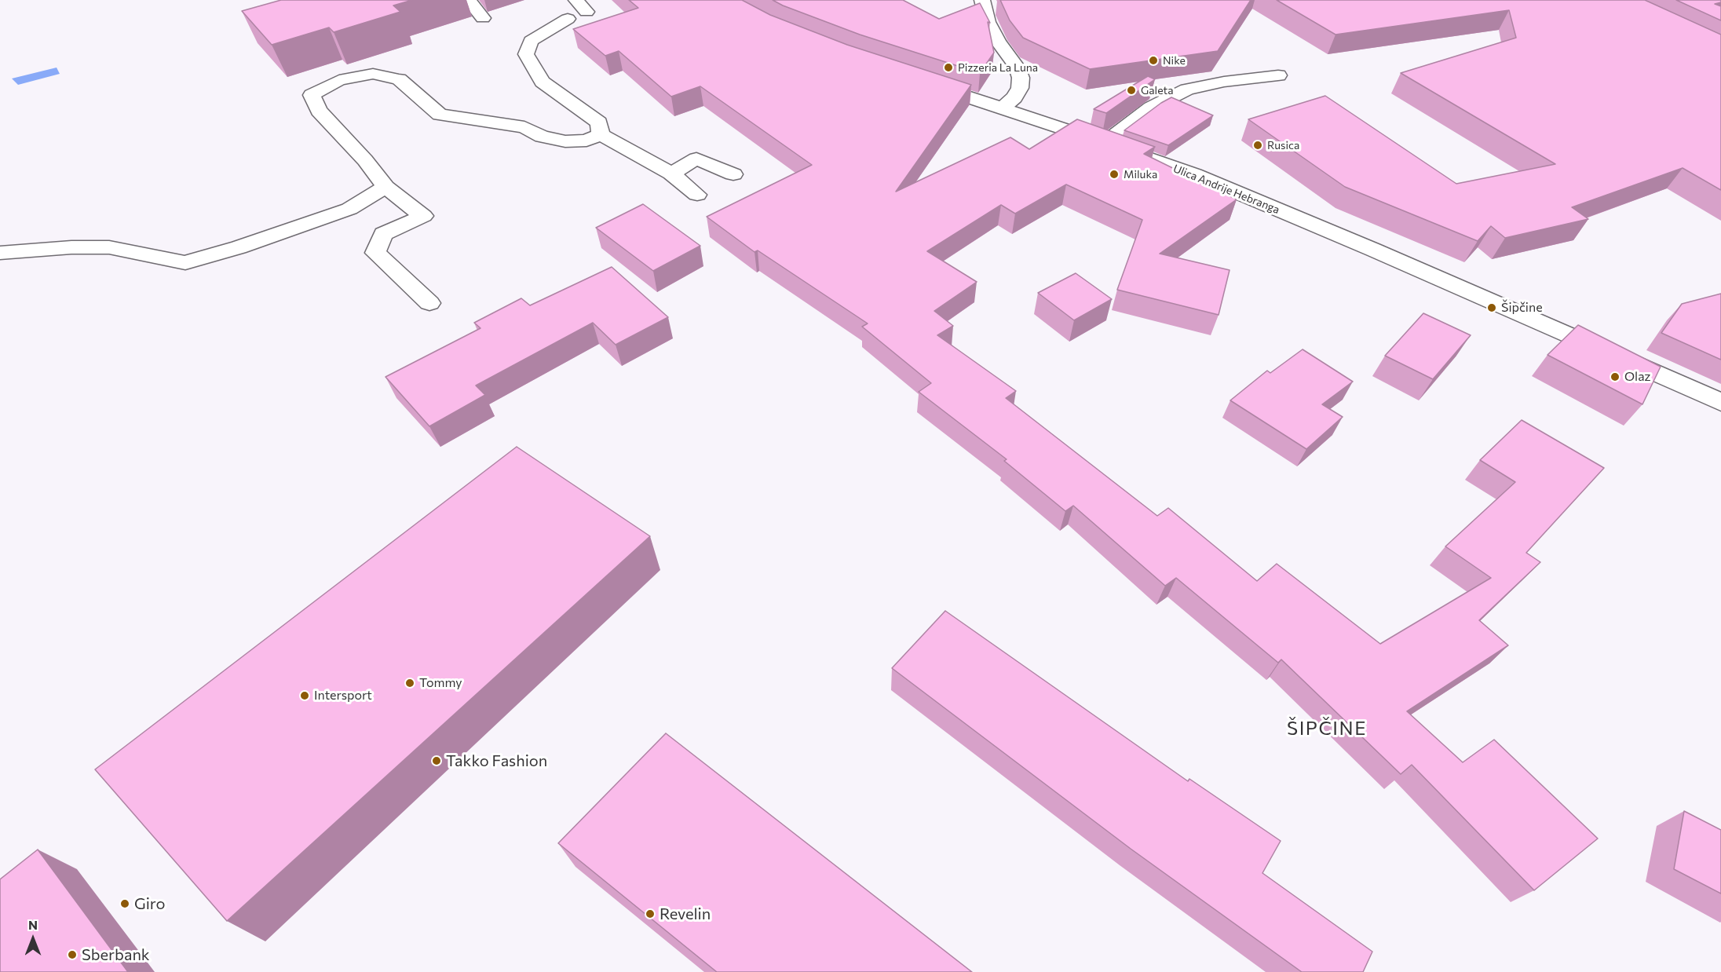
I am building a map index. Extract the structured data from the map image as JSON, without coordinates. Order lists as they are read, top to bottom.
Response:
{
  "streets": {
    "street": ["Ulica Andrije Hebranga"]
  },
  "districts": ["ŠIPČINE"],
  "places": [
    "Nike",
    "Pizzeria La Luna",
    "Galeta",
    "Rusica",
    "Miluka",
    "Šipčine",
    "Olaz",
    "Tommy",
    "Intersport",
    "Takko Fashion",
    "Giro",
    "Revelin",
    "Sberbank"
  ],
  "north": "top"
}
